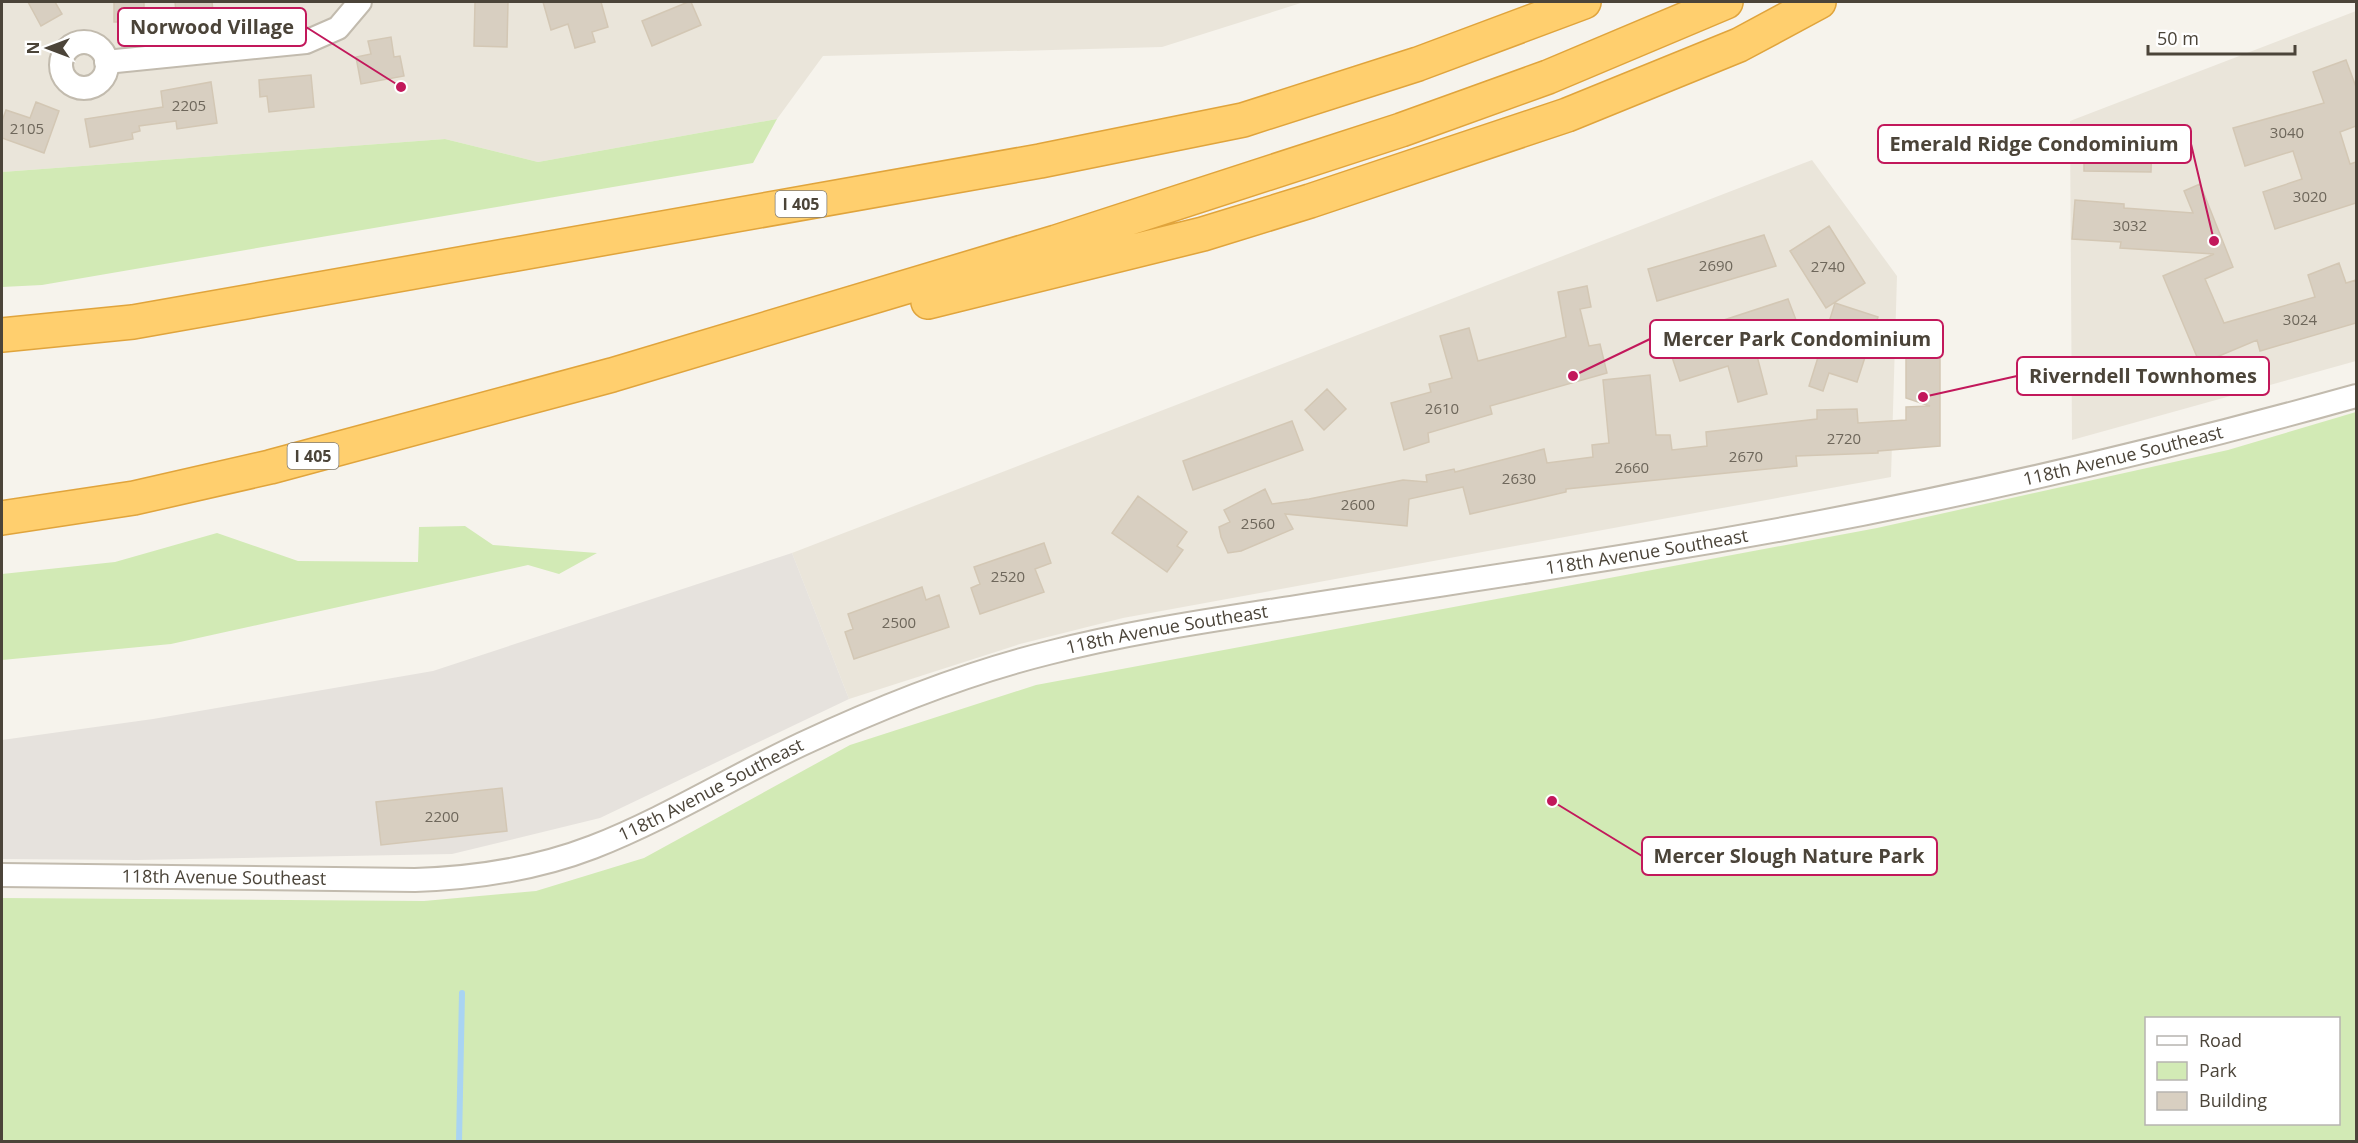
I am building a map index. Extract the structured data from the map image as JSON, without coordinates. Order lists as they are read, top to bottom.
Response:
{
  "streets": {
    "highway": ["I 405"],
    "street": ["118th Avenue Southeast"]
  },
  "places": [
    "Norwood Village",
    "Emerald Ridge Condominium",
    "Mercer Park Condominium",
    "Riverndell Townhomes",
    "Mercer Slough Nature Park"
  ],
  "house_numbers": [
    "2205",
    "2105",
    "3040",
    "3020",
    "3032",
    "2690",
    "2740",
    "3024",
    "2610",
    "2720",
    "2670",
    "2660",
    "2630",
    "2600",
    "2560",
    "2520",
    "2500",
    "2200"
  ],
  "legend": ["Road", "Park", "Building"],
  "scale_bar": "50 m",
  "north": "left"
}
